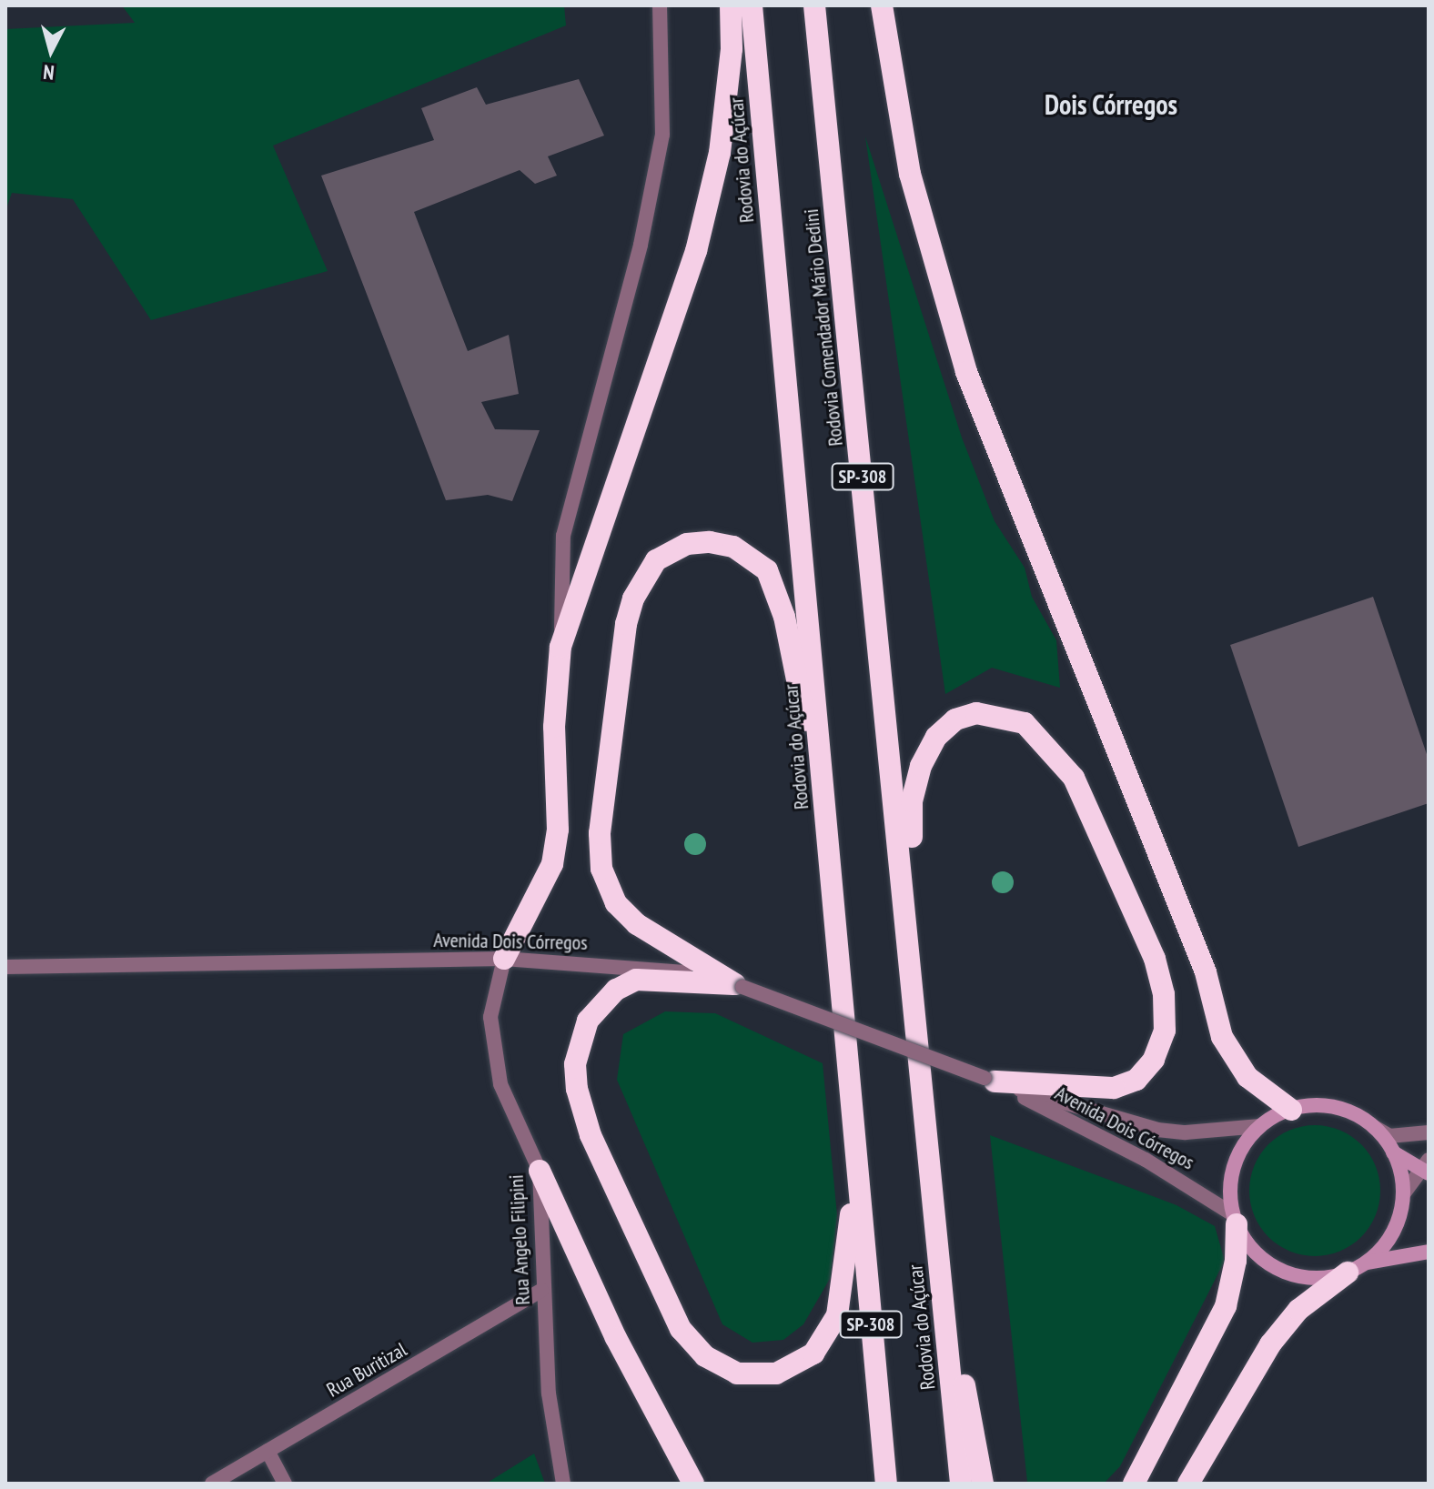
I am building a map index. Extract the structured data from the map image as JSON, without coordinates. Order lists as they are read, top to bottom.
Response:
{
  "streets": {
    "highway": ["Rodovia do Açúcar", "Rodovia Comendador Mário Dedini", "SP-308"],
    "street": ["Avenida Dois Córregos", "Rua Angelo Filipini", "Rua Buritizal"]
  },
  "crossings": [
    ["Rodovia do Açúcar", "Rodovia Comendador Mário Dedini"],
    ["Avenida Dois Córregos", "Rua Angelo Filipini"],
    ["Rua Angelo Filipini", "Rua Buritizal"]
  ],
  "districts": ["Dois Córregos"],
  "north": "bottom"
}
